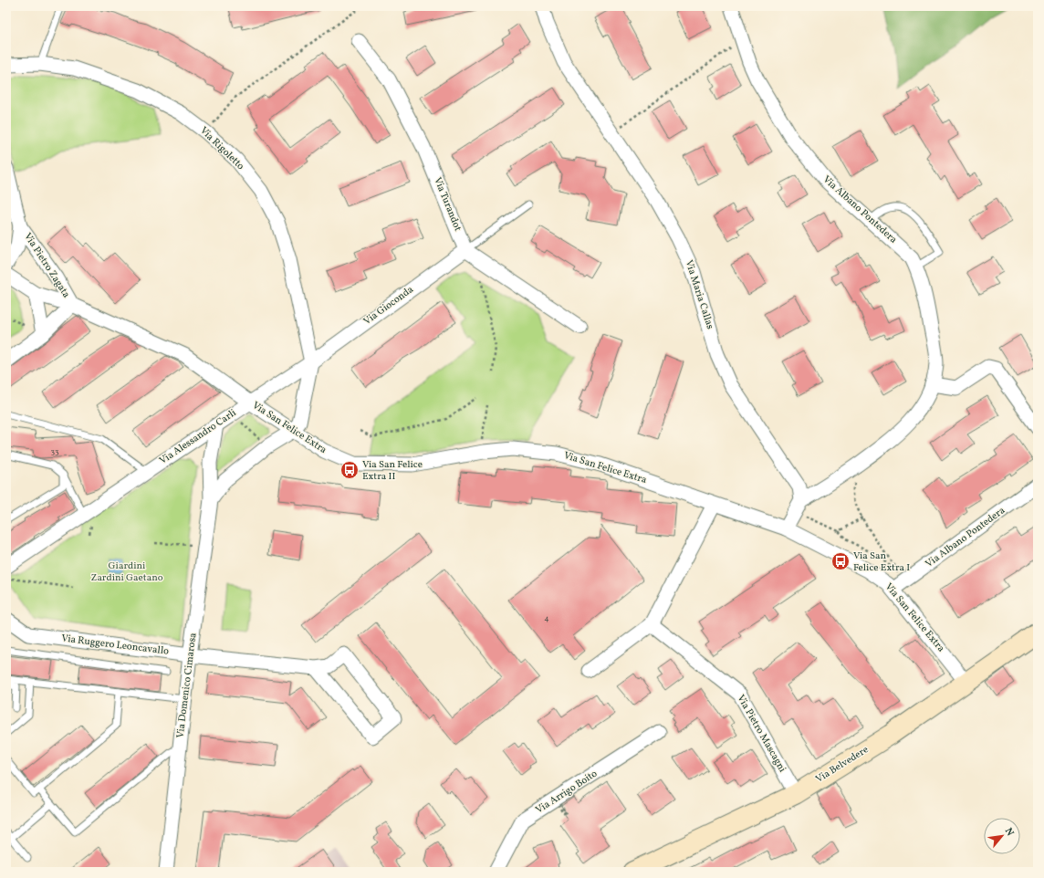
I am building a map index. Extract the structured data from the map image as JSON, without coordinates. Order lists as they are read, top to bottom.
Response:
{
  "streets": {
    "street": [
      "Via Rigoletto",
      "Via Turandot",
      "Via Albano Pontedera",
      "Via Pietro Zagata",
      "Via Maria Callas",
      "Via Gioconda",
      "Via San Felice Extra",
      "Via Alessandro Carli",
      "Via Ruggero Leoncavallo",
      "Via Domenico Cimarosa",
      "Via Pietro Mascagni",
      "Via Belvedere",
      "Via Arrigo Boito"
    ]
  },
  "crossings": [
    ["Via Rigoletto", "Via Gioconda"],
    ["Via Turandot", "Via Gioconda"],
    ["Via Albano Pontedera", "Via Maria Callas"],
    ["Via Albano Pontedera", "Via San Felice Extra"],
    ["Via Pietro Zagata", "Via San Felice Extra"],
    ["Via Gioconda", "Via San Felice Extra"],
    ["Via Gioconda", "Via Alessandro Carli"],
    ["Via San Felice Extra", "Via Alessandro Carli"],
    ["Via San Felice Extra", "Via Belvedere"],
    ["Via Alessandro Carli", "Via Domenico Cimarosa"],
    ["Via Ruggero Leoncavallo", "Via Domenico Cimarosa"],
    ["Via Pietro Mascagni", "Via Belvedere"]
  ],
  "parks": ["Giardini Zardini Gaetano"],
  "places": {
    "bus stop": ["Via San Felice Extra II", "Via San Felice Extra I"]
  },
  "house_numbers": ["33", "4"],
  "north": "top right"
}
